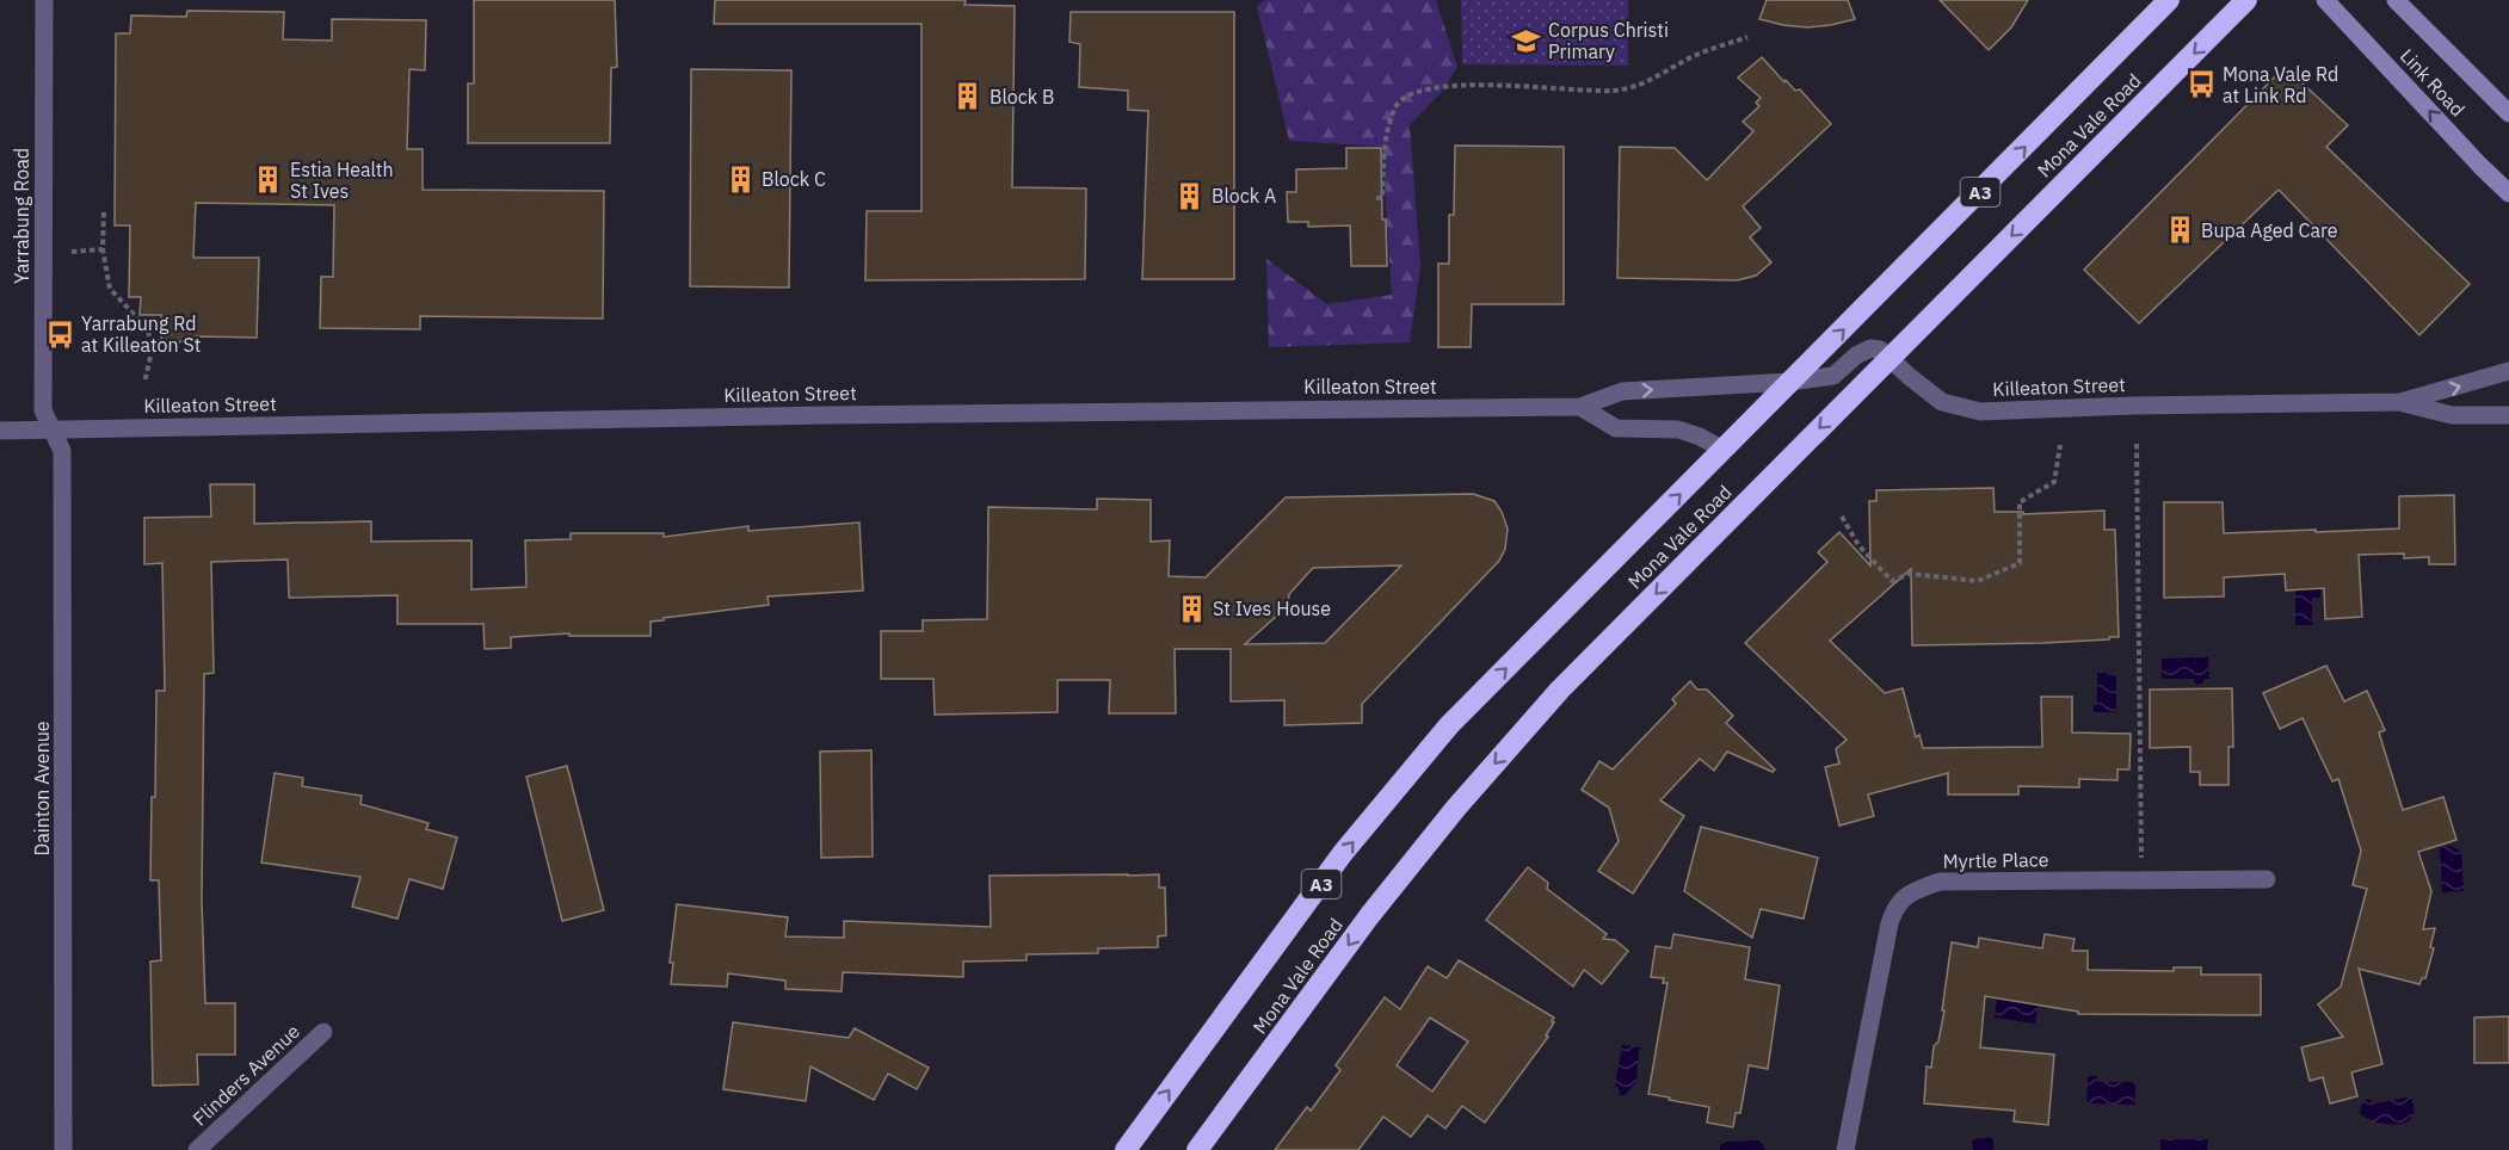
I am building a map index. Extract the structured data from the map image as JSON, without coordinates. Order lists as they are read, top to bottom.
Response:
{
  "streets": {
    "highway": ["Mona Vale Road", "A3"],
    "main road": ["Link Road"],
    "street": [
      "Yarrabung Road",
      "Killeaton Street",
      "Dainton Avenue",
      "Myrtle Place",
      "Flinders Avenue"
    ]
  },
  "crossings": [
    ["Mona Vale Road", "Killeaton Street"],
    ["Yarrabung Road", "Killeaton Street"],
    ["Yarrabung Road", "Dainton Avenue"],
    ["Killeaton Street", "Dainton Avenue"]
  ],
  "places": {
    "school or university": ["Corpus Christi Primary"],
    "bus stop": ["Mona Vale Rd at Link Rd", "Yarrabung Rd at Killeaton St"],
    "building": [
      "Block B",
      "Block C",
      "Estia Health St Ives",
      "Block A",
      "Bupa Aged Care",
      "St Ives House"
    ]
  }
}
